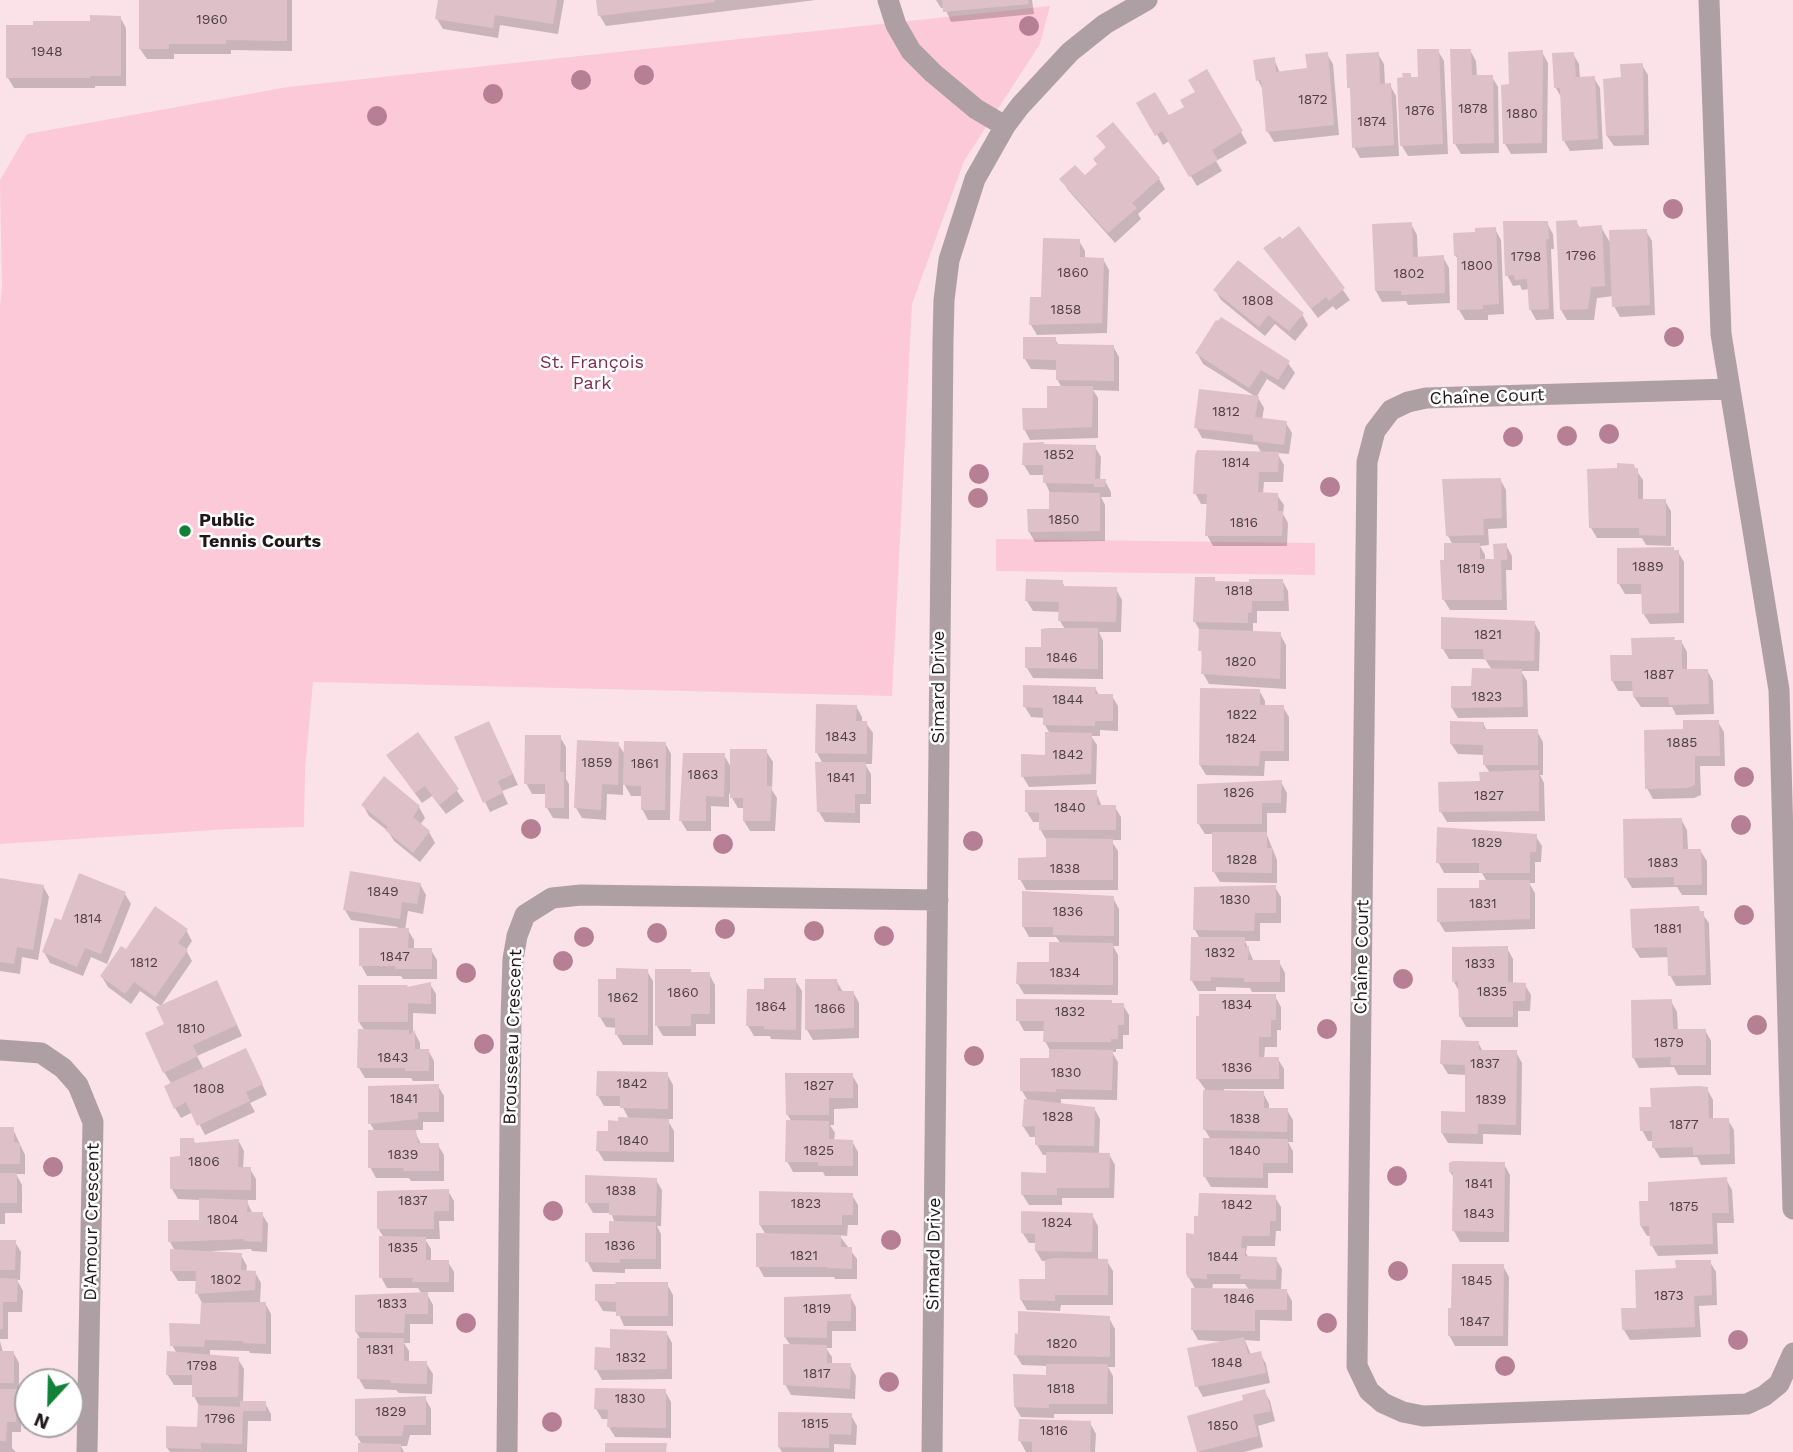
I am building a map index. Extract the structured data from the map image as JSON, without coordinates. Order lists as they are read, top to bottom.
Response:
{
  "streets": {
    "street": [
      "Chaîne Court",
      "Simard Drive",
      "Brousseau Crescent",
      "D'Amour Crescent"
    ]
  },
  "crossings": [
    ["Simard Drive", "Brousseau Crescent"]
  ],
  "parks": ["St. François Park"],
  "places": ["Public Tennis Courts"],
  "house_numbers": [
    "1960",
    "1948",
    "1872",
    "1878",
    "1876",
    "1880",
    "1874",
    "1796",
    "1798",
    "1800",
    "1860",
    "1802",
    "1808",
    "1858",
    "1812",
    "1852",
    "1814",
    "1850",
    "1816",
    "1889",
    "1819",
    "1818",
    "1821",
    "1846",
    "1820",
    "1887",
    "1823",
    "1844",
    "1822",
    "1843",
    "1824",
    "1885",
    "1842",
    "1859",
    "1861",
    "1863",
    "1841",
    "1826",
    "1827",
    "1840",
    "1829",
    "1828",
    "1883",
    "1838",
    "1849",
    "1830",
    "1831",
    "1836",
    "1814",
    "1881",
    "1832",
    "1847",
    "1812",
    "1833",
    "1834",
    "1835",
    "1860",
    "1862",
    "1834",
    "1864",
    "1866",
    "1832",
    "1810",
    "1879",
    "1843",
    "1837",
    "1836",
    "1830",
    "1842",
    "1827",
    "1808",
    "1841",
    "1839",
    "1828",
    "1838",
    "1877",
    "1840",
    "1825",
    "1840",
    "1839",
    "1806",
    "1841",
    "1838",
    "1837",
    "1823",
    "1842",
    "1875",
    "1843",
    "1804",
    "1824",
    "1836",
    "1835",
    "1821",
    "1844",
    "1802",
    "1845",
    "1873",
    "1846",
    "1833",
    "1819",
    "1847",
    "1820",
    "1831",
    "1832",
    "1848",
    "1798",
    "1817",
    "1818",
    "1830",
    "1829",
    "1796",
    "1815",
    "1850",
    "1816"
  ],
  "north": "bottom"
}
